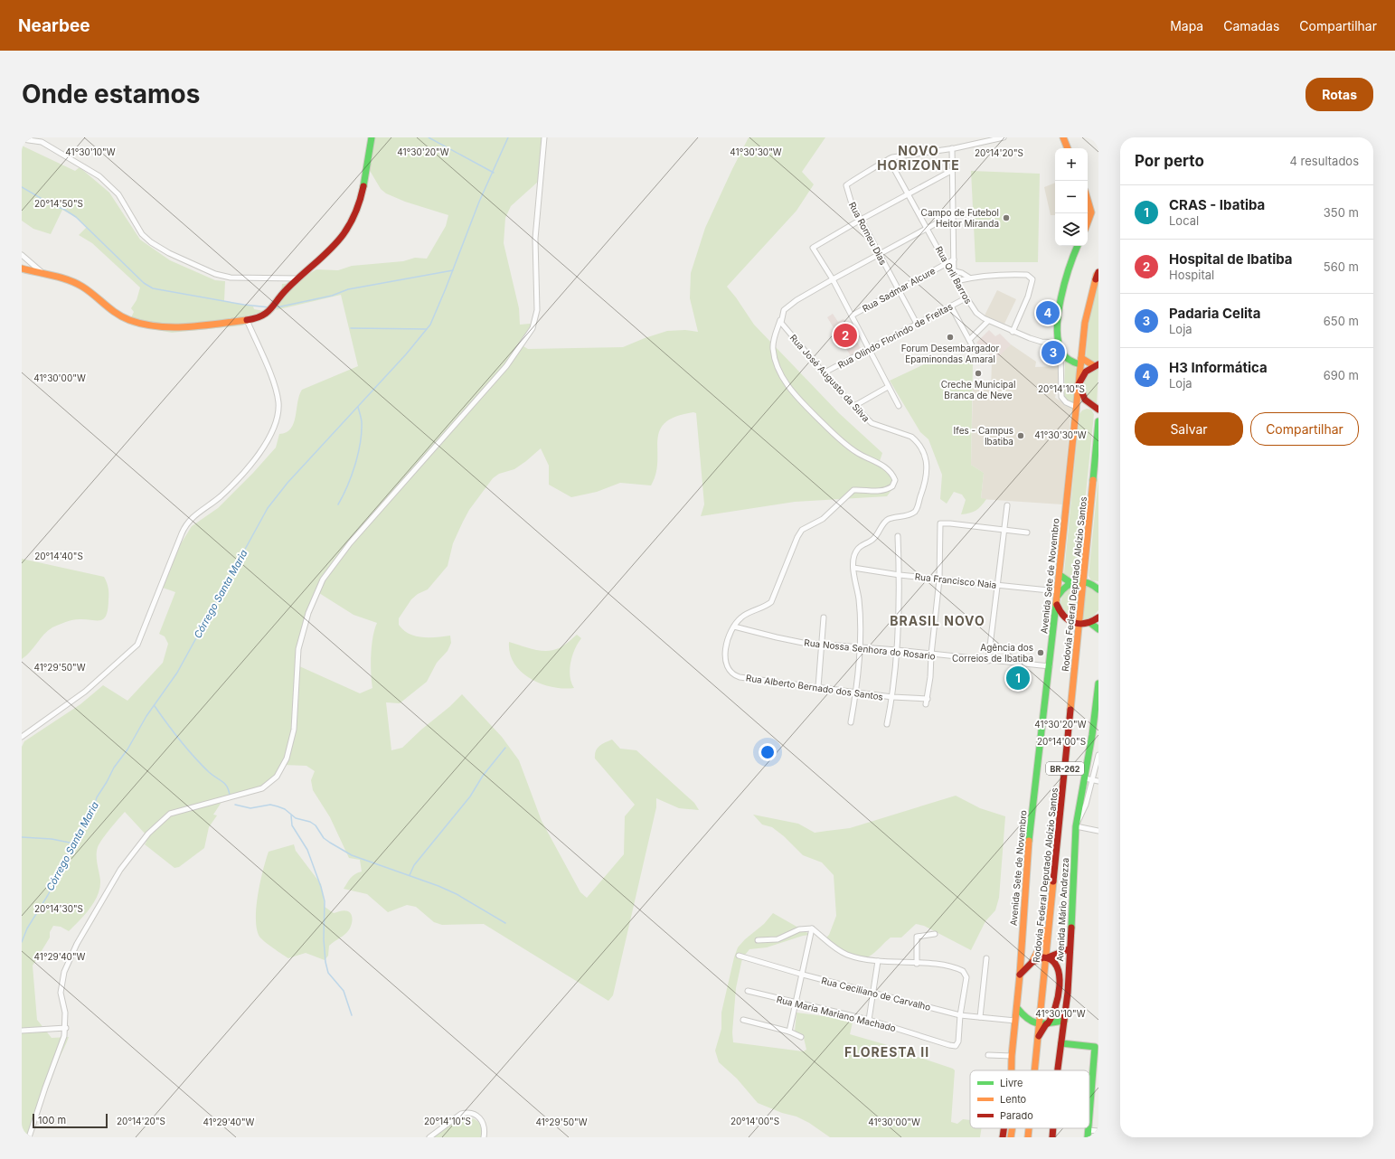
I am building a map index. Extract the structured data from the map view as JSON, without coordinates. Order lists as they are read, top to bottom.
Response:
{
  "streets": {
    "main road": [
      "Avenida Sete de Novembro",
      "Rodovia Federal Deputado Aloízio Santos",
      "BR-262",
      "Avenida Mário Andrezza"
    ],
    "street": [
      "Rua Romeu Dias",
      "Rua Orli Barros",
      "Rua Sadmar Alcure",
      "Rua Olindo Florindo de Freitas",
      "Rua José Augusto da Silva",
      "Rua Francisco Naia",
      "Rua Nossa Senhora do Rosario",
      "Rua Alberto Bernado dos Santos",
      "Rua Ceciliano de Carvalho",
      "Rua Maria Mariano Machado"
    ]
  },
  "crossings": [
    ["Rua Romeu Dias", "Rua Orli Barros"],
    ["Rua Romeu Dias", "Rua Sadmar Alcure"],
    ["Rua Romeu Dias", "Rua Olindo Florindo de Freitas"],
    ["Rua Orli Barros", "Rua Sadmar Alcure"],
    ["Rua Orli Barros", "Rua Olindo Florindo de Freitas"],
    ["Rua Olindo Florindo de Freitas", "Rua José Augusto da Silva"],
    ["Rua José Augusto da Silva", "Rua Francisco Naia"],
    ["Avenida Sete de Novembro", "Rua Francisco Naia"],
    ["Avenida Sete de Novembro", "Rua Nossa Senhora do Rosario"],
    ["Avenida Sete de Novembro", "Rua Ceciliano de Carvalho"],
    ["Rua Nossa Senhora do Rosario", "Rua Alberto Bernado dos Santos"],
    ["Rua Ceciliano de Carvalho", "Rua Maria Mariano Machado"]
  ],
  "districts": ["NOVO HORIZONTE", "BRASIL NOVO", "FLORESTA II"],
  "water": ["Córrego Santa Maria"],
  "places": [
    "Campo de Futebol Heitor Miranda",
    "Forum Desembargador Epaminondas Amaral",
    "Creche Municipal Branca de Neve",
    "Ifes - Campus Ibatiba",
    "Agência dos Correios de Ibatiba"
  ],
  "legend": ["Livre", "Lento", "Parado"],
  "scale_bar": "100 m",
  "page": {
    "header": "Nearbee",
    "nav": ["Mapa", "Camadas", "Compartilhar"],
    "buttons": [
      "Rotas",
      ["Salvar", "Compartilhar"]
    ],
    "title": "Onde estamos",
    "heading": ["Por perto", "4 resultados"],
    "map_buttons": ["+", "−"],
    "list": [
      {
        "mark": "1",
        "name": "CRAS - Ibatiba",
        "note": "Local",
        "value": "350 m"
      },
      {
        "mark": "2",
        "name": "Hospital de Ibatiba",
        "note": "Hospital",
        "value": "560 m"
      },
      {
        "mark": "3",
        "name": "Padaria Celita",
        "note": "Loja",
        "value": "650 m"
      },
      {
        "mark": "4",
        "name": "H3 Informática",
        "note": "Loja",
        "value": "690 m"
      }
    ],
    "pins": [
      "4",
      "2",
      "3",
      "1"
    ],
    "scale": "100 m"
  },
  "coordinates": [
    "41°30'10\"W",
    "41°30'20\"W",
    "41°30'30\"W",
    "20°14'20\"S",
    "20°14'50\"S",
    "41°30'00\"W",
    "20°14'10\"S",
    "20°14'40\"S",
    "41°29'50\"W",
    "20°14'00\"S",
    "20°14'30\"S",
    "41°29'40\"W"
  ]
}
